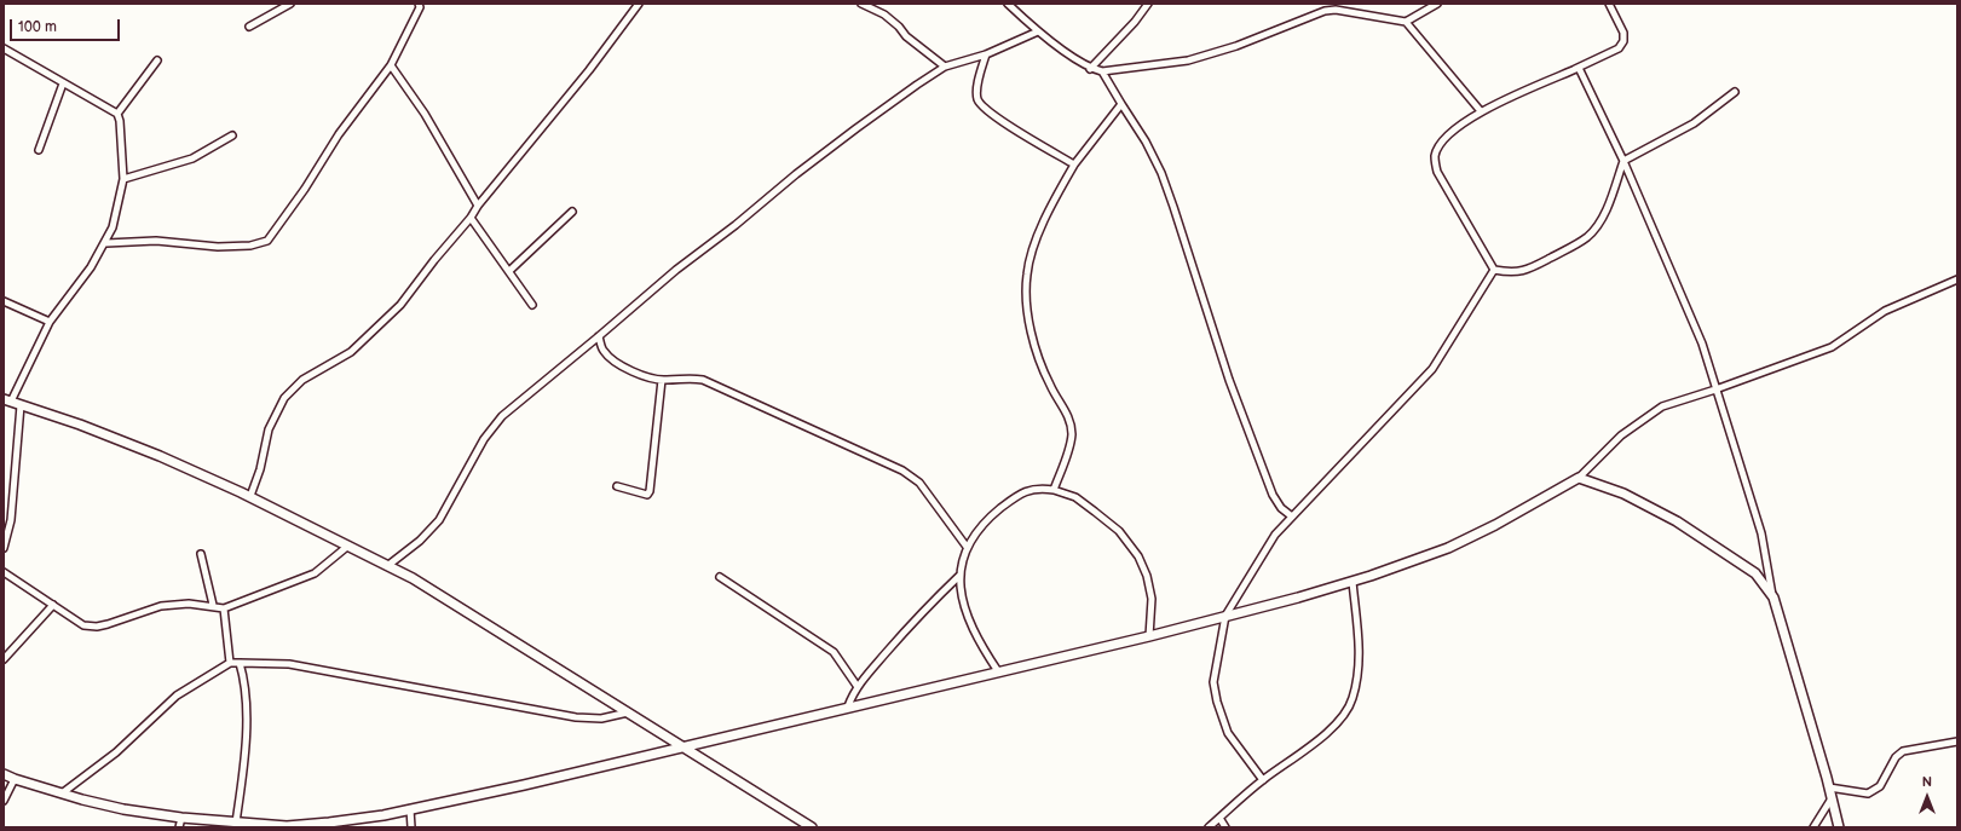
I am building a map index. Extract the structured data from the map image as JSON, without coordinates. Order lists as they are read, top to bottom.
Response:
{
  "scale_bar": "100 m",
  "north": "top"
}
